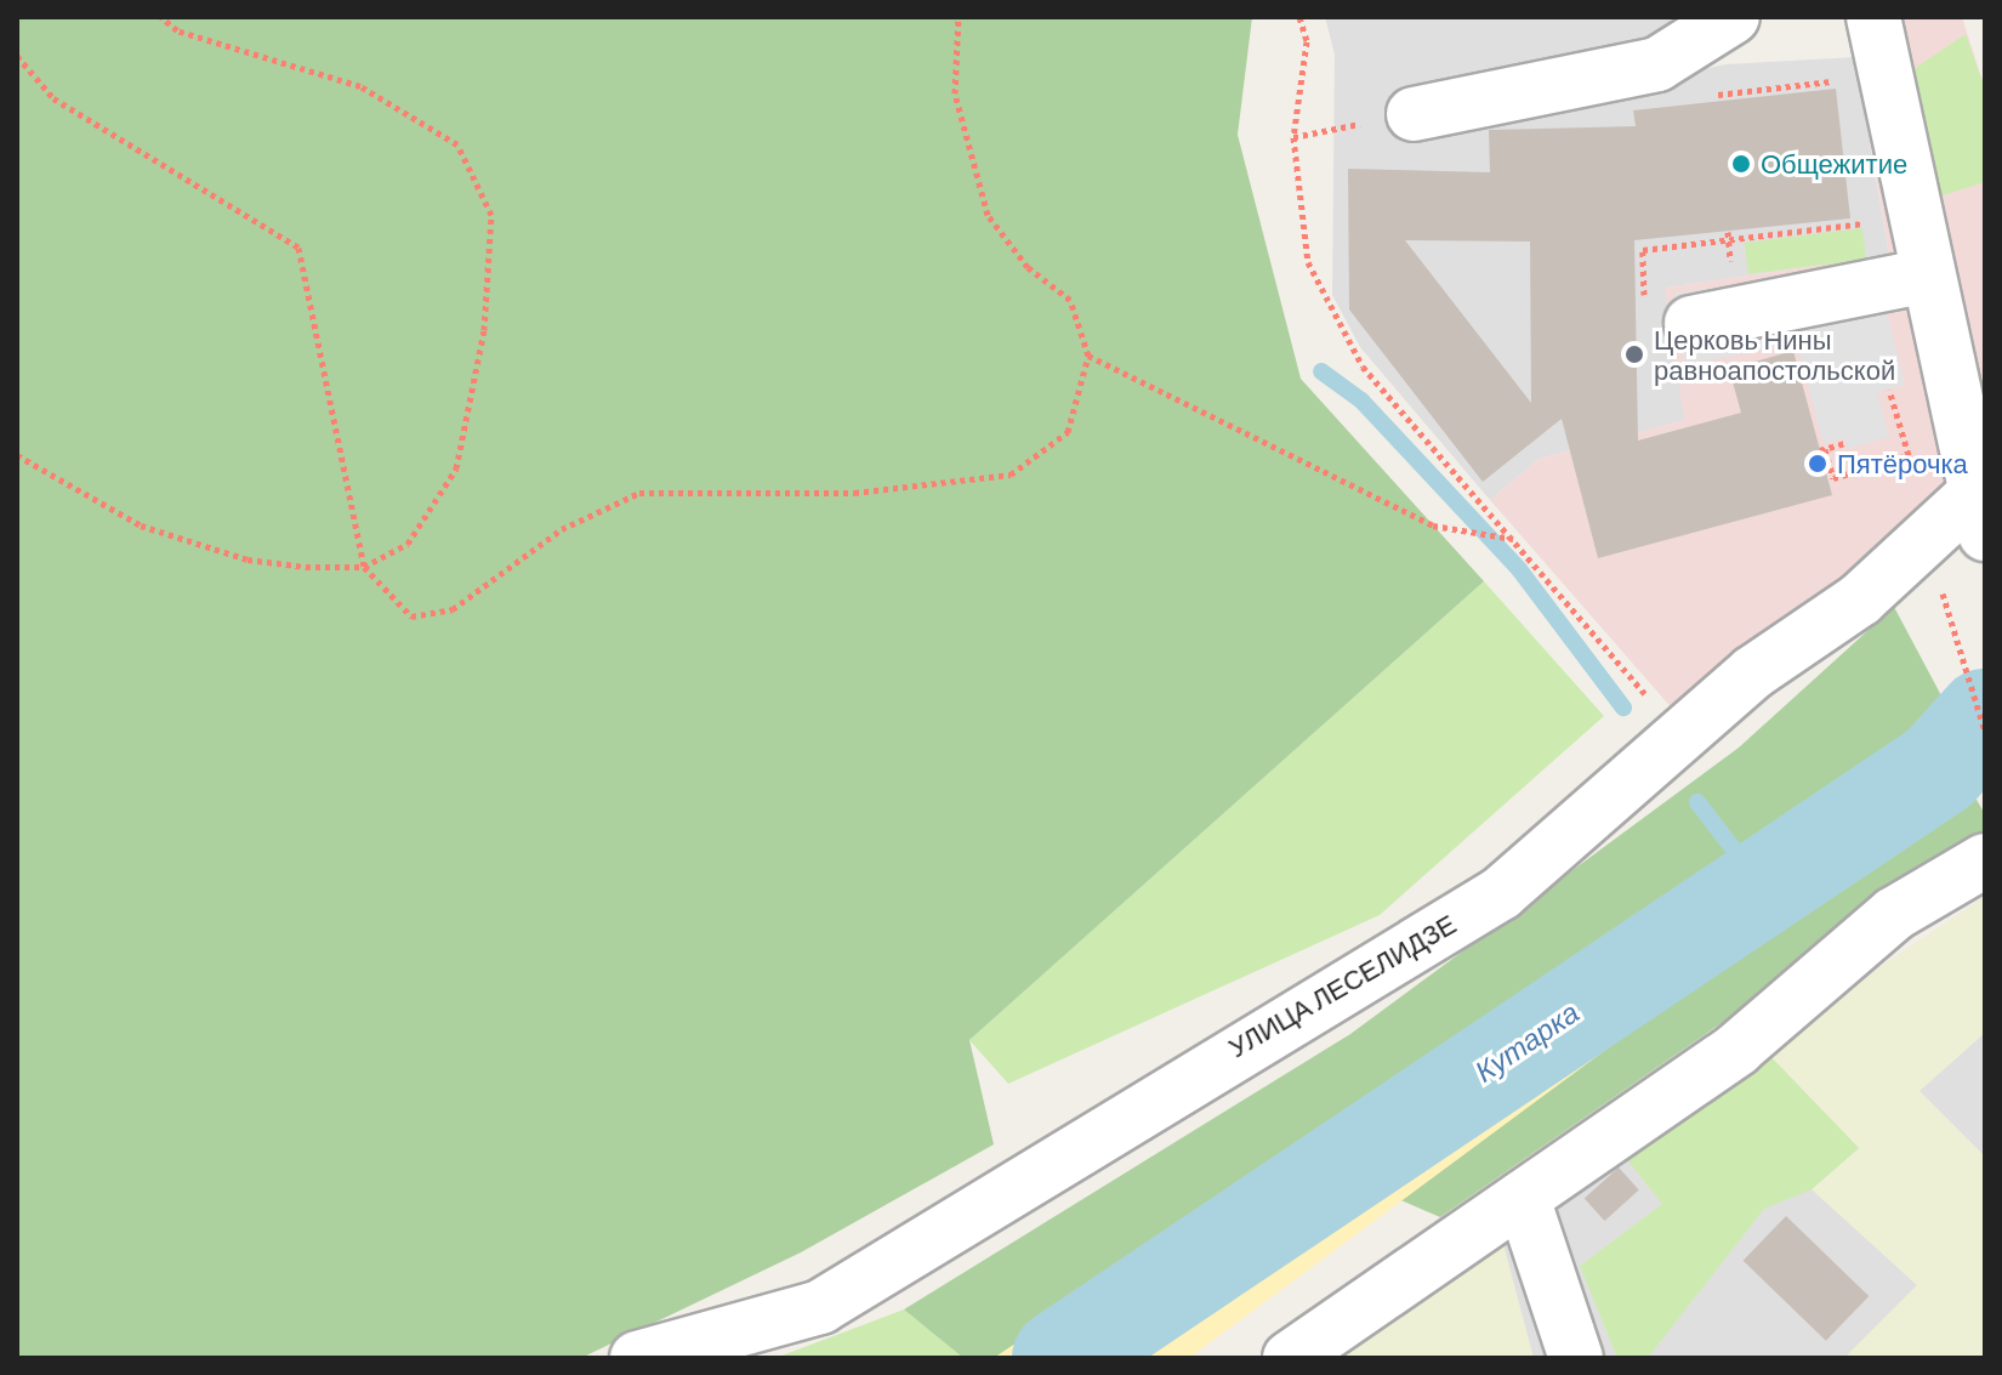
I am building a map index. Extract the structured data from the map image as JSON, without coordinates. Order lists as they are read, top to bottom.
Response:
{
  "streets": {
    "street": ["УЛИЦА ЛЕСЕЛИДЗЕ"]
  },
  "water": ["Кутарка"],
  "places": ["Общежитие", "Церковь Нины равноапостольской", "Пятёрочка"]
}
